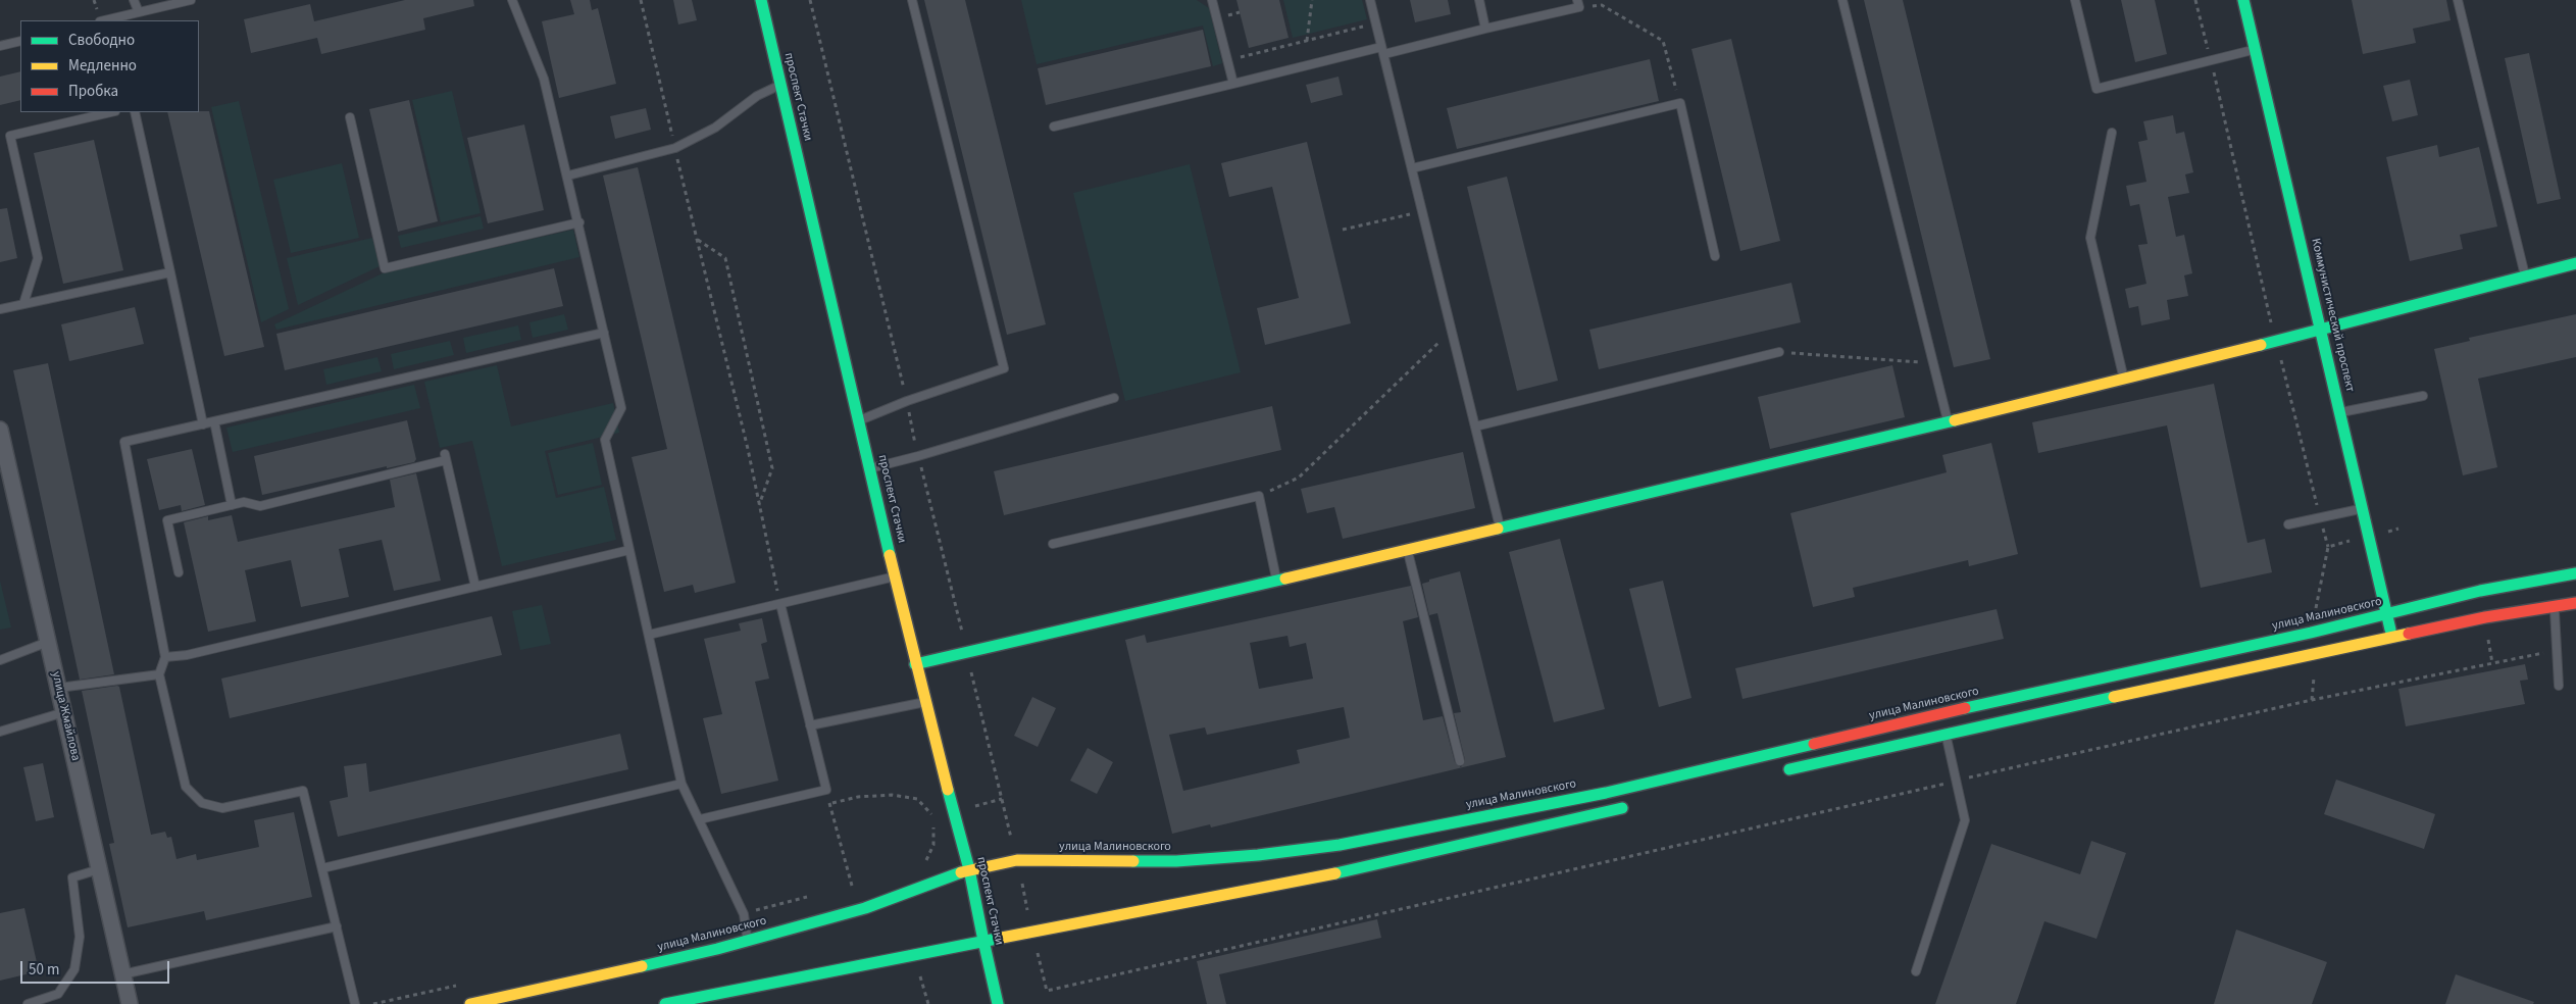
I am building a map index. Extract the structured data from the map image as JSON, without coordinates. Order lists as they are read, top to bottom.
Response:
{
  "streets": {
    "main road": ["проспект Стачки", "Коммунистический проспект", "улица Малиновского"],
    "street": ["улица Жмайлова"]
  },
  "crossings": [
    ["проспект Стачки", "улица Малиновского"],
    ["Коммунистический проспект", "улица Малиновского"]
  ],
  "legend": ["Свободно", "Медленно", "Пробка"],
  "scale_bar": "50 m"
}
